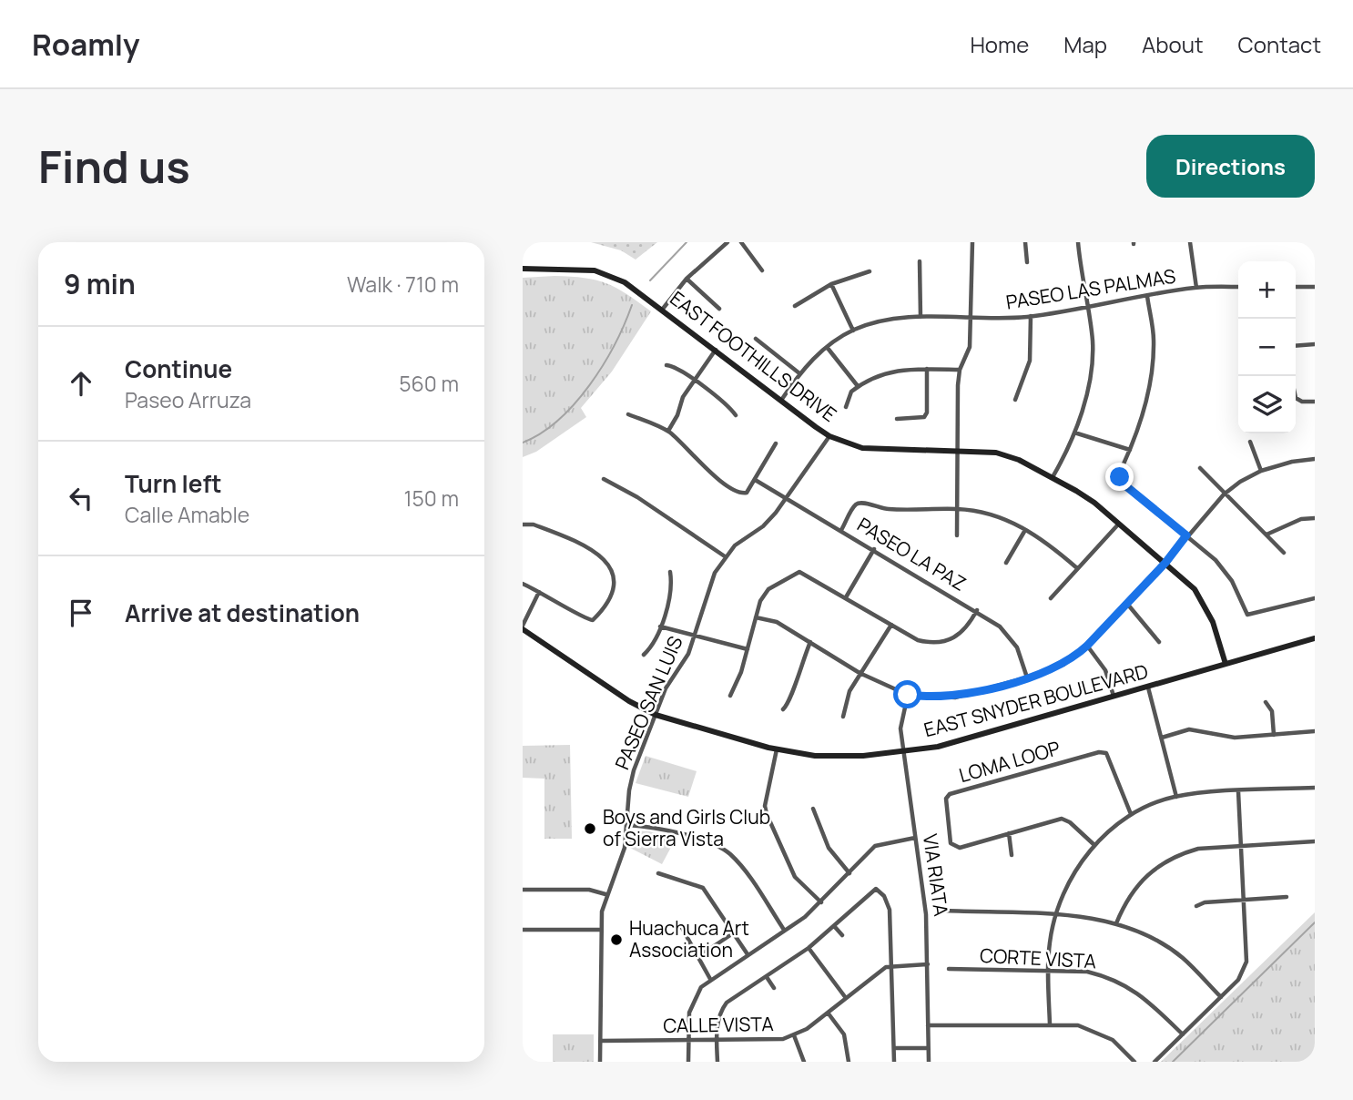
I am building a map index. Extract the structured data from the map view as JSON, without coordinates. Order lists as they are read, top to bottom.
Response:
{
  "streets": {
    "street": [
      "PASEO LAS PALMAS",
      "EAST FOOTHILLS DRIVE",
      "PASEO LA PAZ",
      "EAST SNYDER BOULEVARD",
      "PASEO SAN LUIS",
      "LOMA LOOP",
      "VIA RIATA",
      "CORTE VISTA",
      "CALLE VISTA"
    ]
  },
  "crossings": [
    ["PASEO LAS PALMAS", "EAST FOOTHILLS DRIVE"],
    ["EAST FOOTHILLS DRIVE", "EAST SNYDER BOULEVARD"],
    ["EAST FOOTHILLS DRIVE", "PASEO SAN LUIS"],
    ["PASEO LA PAZ", "PASEO SAN LUIS"],
    ["EAST SNYDER BOULEVARD", "PASEO SAN LUIS"],
    ["EAST SNYDER BOULEVARD", "VIA RIATA"],
    ["PASEO SAN LUIS", "CALLE VISTA"]
  ],
  "places": ["Boys and Girls Club of Sierra Vista", "Huachuca Art Association"],
  "page": {
    "header": "Roamly",
    "nav": [
      "Home",
      "Map",
      "About",
      "Contact"
    ],
    "buttons": "Directions",
    "title": "Find us",
    "heading": ["9 min", "Walk · 710 m"],
    "map_buttons": ["+", "−"],
    "list": [
      ["Continue", "Paseo Arruza", "560 m"],
      ["Turn left", "Calle Amable", "150 m"],
      "Arrive at destination"
    ]
  }
}
